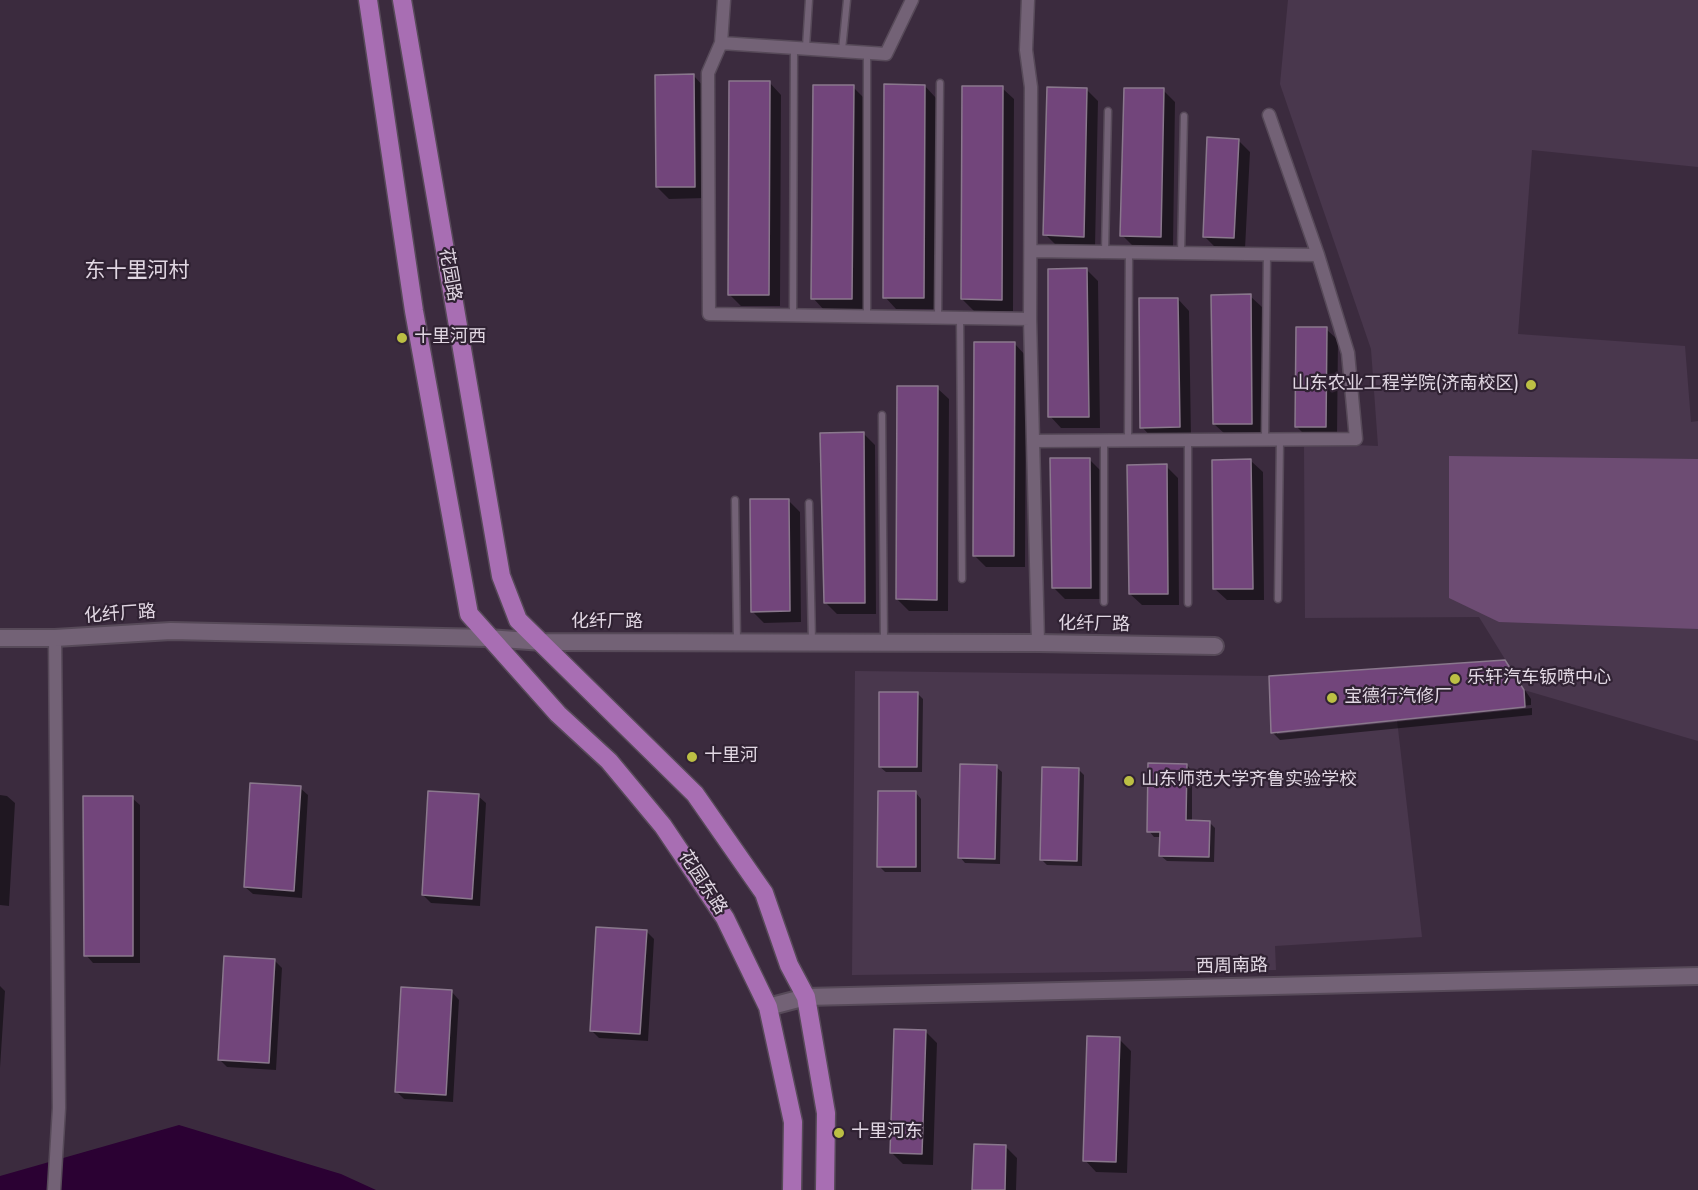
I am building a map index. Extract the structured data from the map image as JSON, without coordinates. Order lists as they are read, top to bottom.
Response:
{
  "streets": {
    "main road": [
      "花园路",
      "化纤厂路",
      "花园东路",
      "西周南路"
    ]
  },
  "crossings": [
    ["花园路", "化纤厂路"],
    ["化纤厂路", "花园东路"],
    ["花园东路", "西周南路"]
  ],
  "districts": ["东十里河村"],
  "places": [
    "十里河西",
    "山东农业工程学院(济南校区)",
    "乐轩汽车钣喷中心",
    "宝德行汽修厂",
    "十里河",
    "山东师范大学齐鲁实验学校",
    "十里河东"
  ]
}
